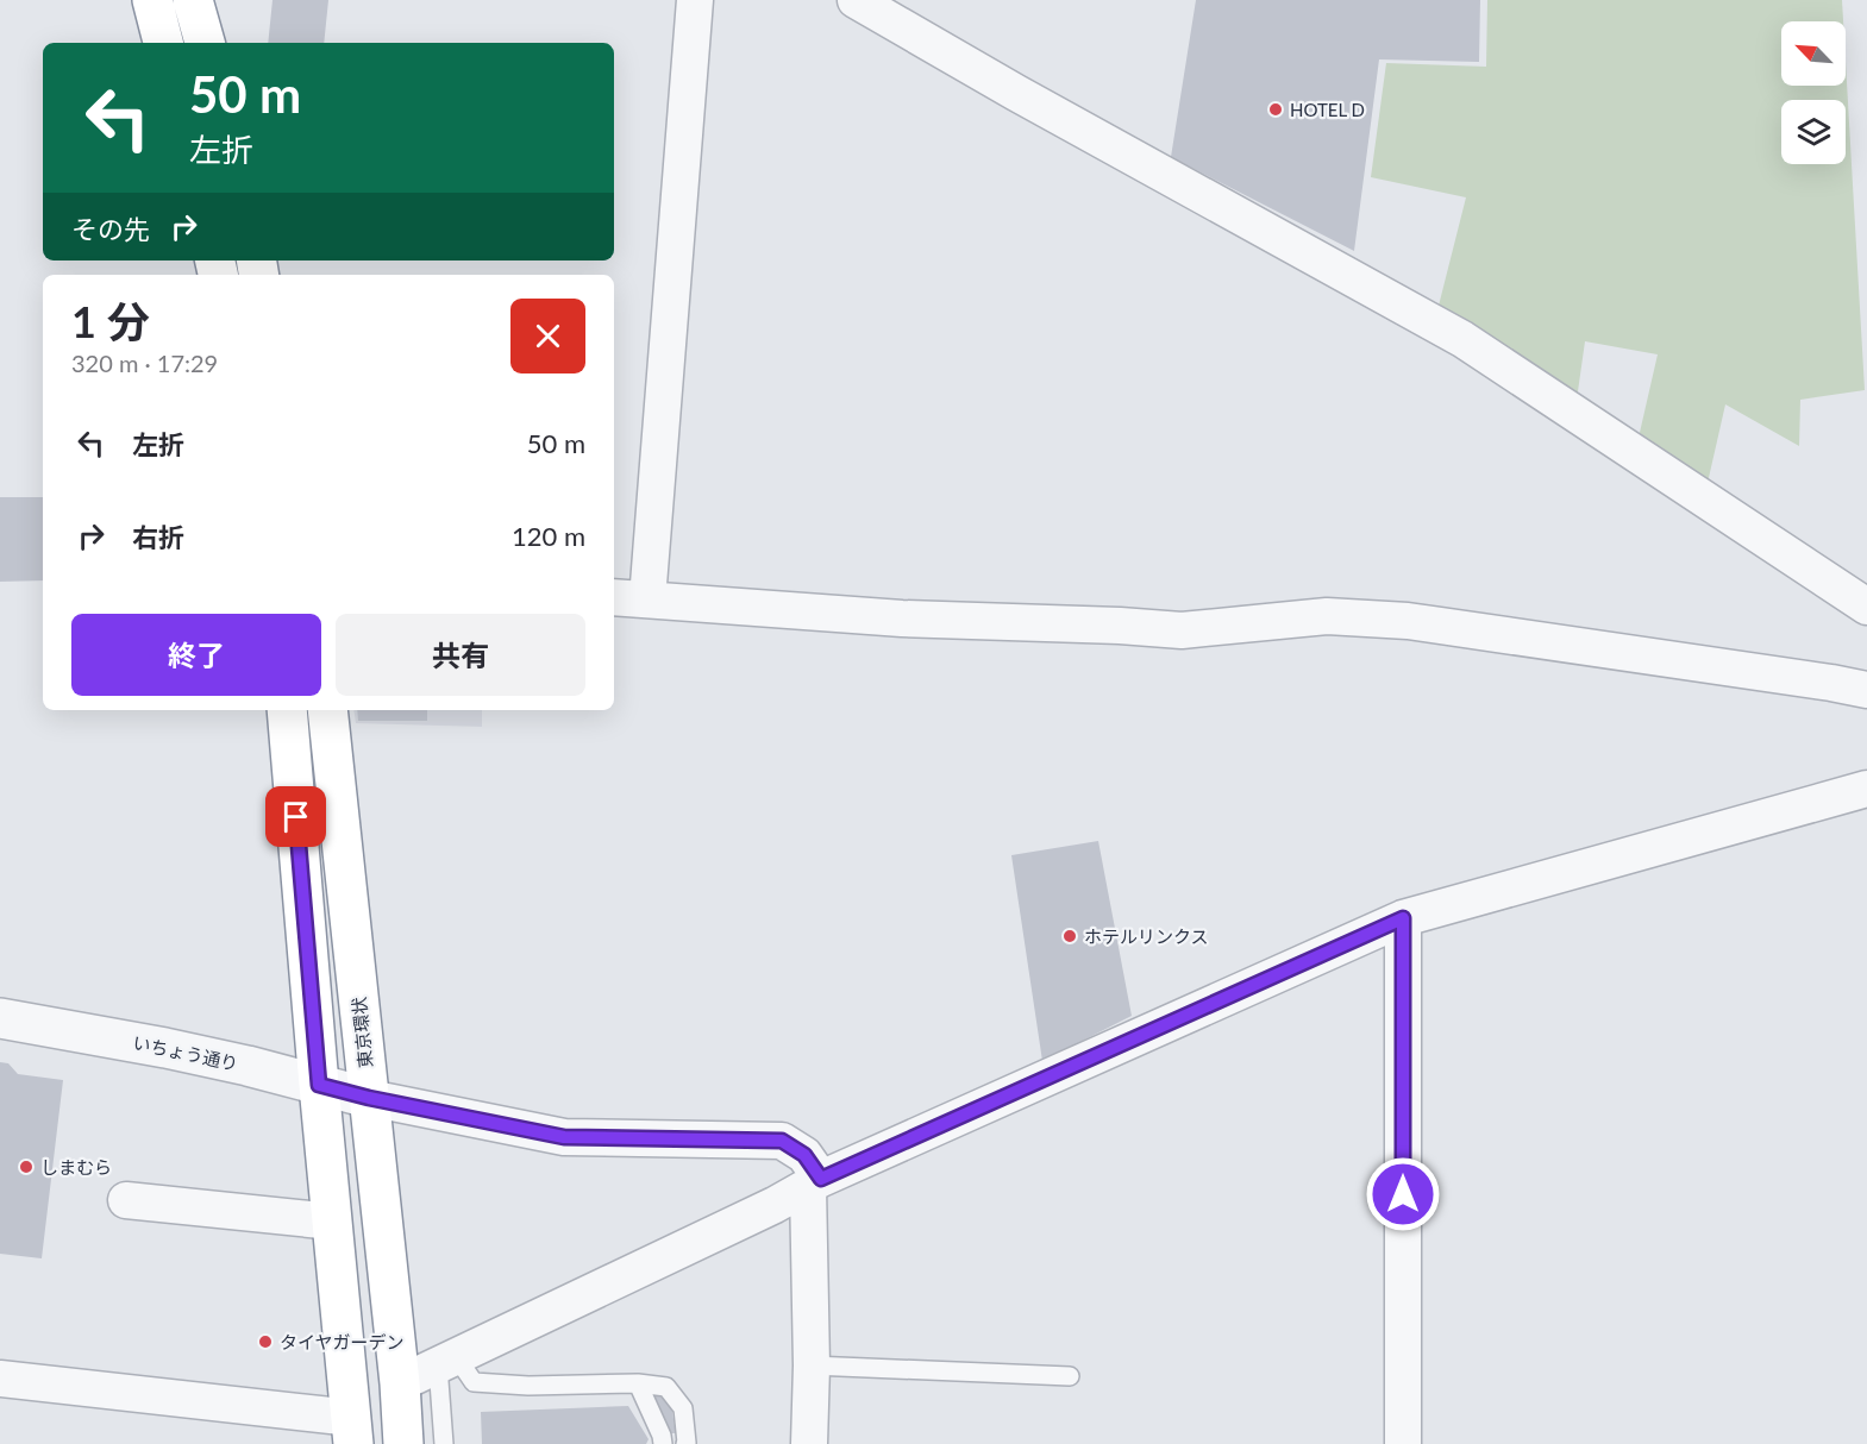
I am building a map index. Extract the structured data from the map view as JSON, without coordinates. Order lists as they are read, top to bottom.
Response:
{
  "streets": {
    "highway": ["東京環状"],
    "street": ["いちょう通り"]
  },
  "crossings": [
    ["東京環状", "いちょう通り"]
  ],
  "places": [
    "HOTEL D",
    "ホテルリンクス",
    "しまむら",
    "タイヤガーデン"
  ],
  "north": "top left",
  "page": {
    "turn": ["50 m", "左折"],
    "then": "その先",
    "heading": ["1 分", "320 m · 17:29"],
    "list": [
      {
        "name": "左折",
        "value": "50 m"
      },
      {
        "name": "右折",
        "value": "120 m"
      }
    ],
    "buttons": ["終了", "共有"]
  }
}
